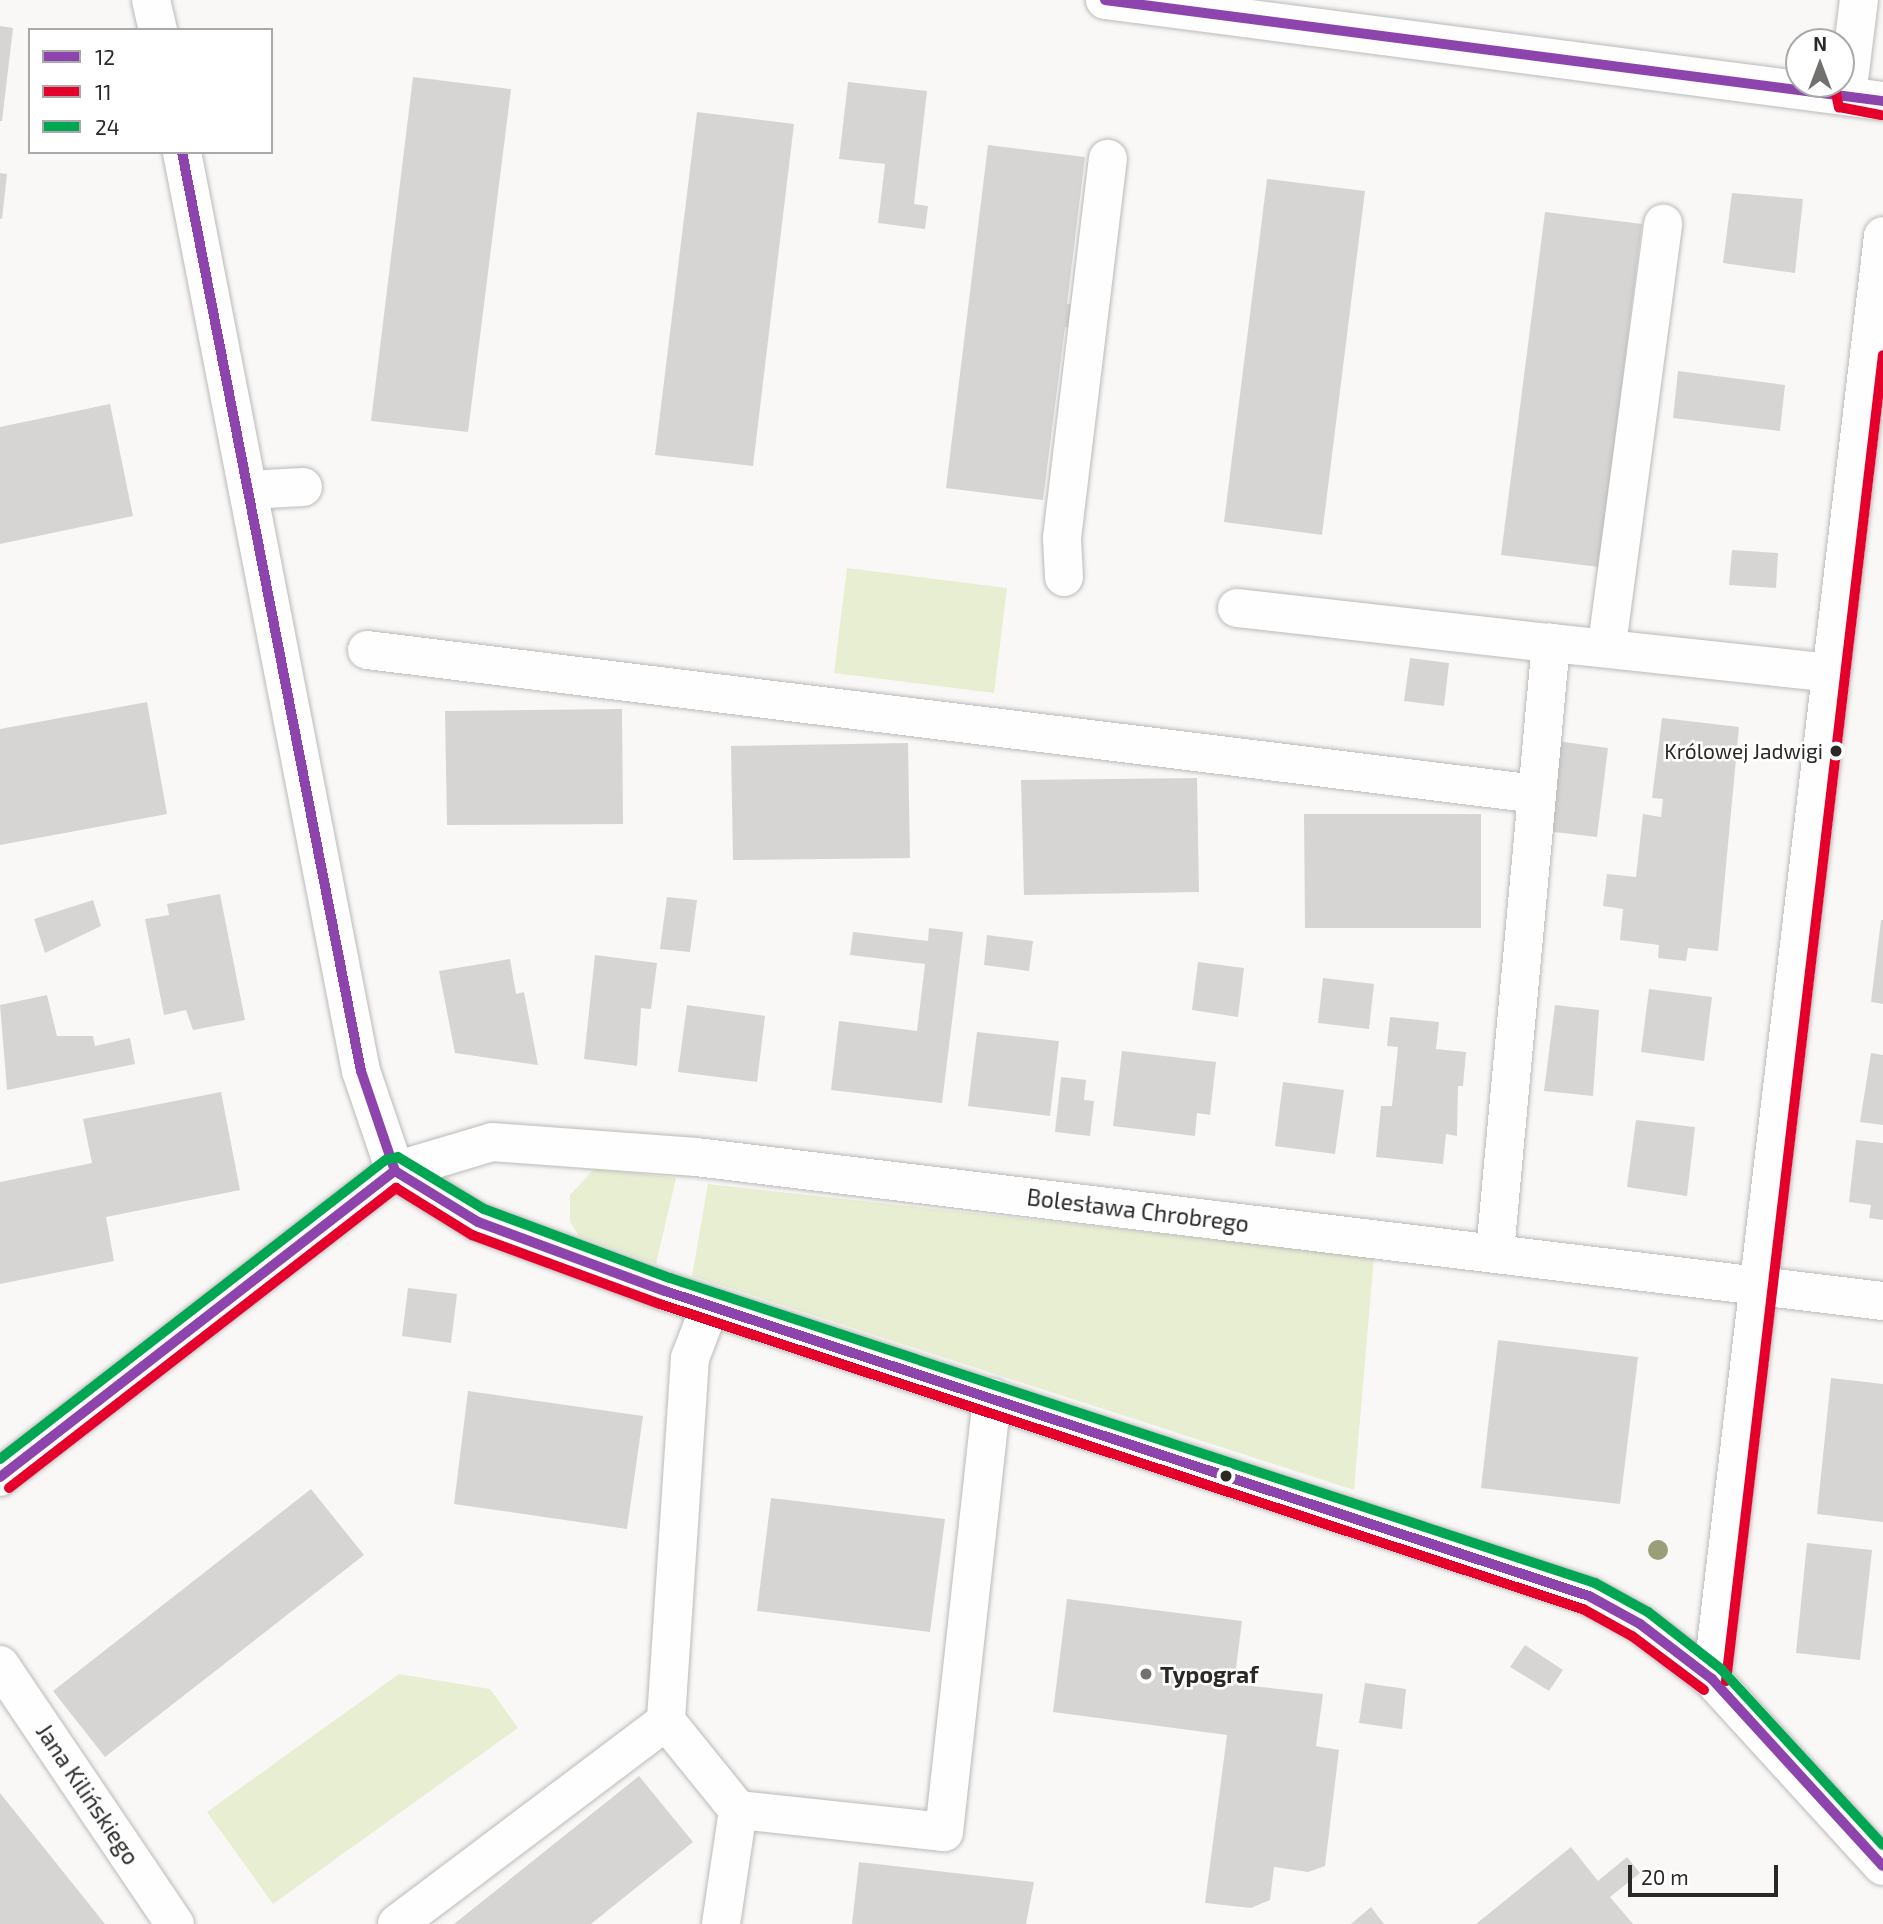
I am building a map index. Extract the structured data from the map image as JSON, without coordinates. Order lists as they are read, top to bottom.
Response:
{
  "streets": {
    "street": ["Bolesława Chrobrego", "Jana Kilińskiego"]
  },
  "places": ["Królowej Jadwigi", "Typograf"],
  "lines": ["transit line 12", "transit line 11", "transit line 24"],
  "legend": ["12", "11", "24"],
  "scale_bar": "20 m",
  "north": "top"
}
